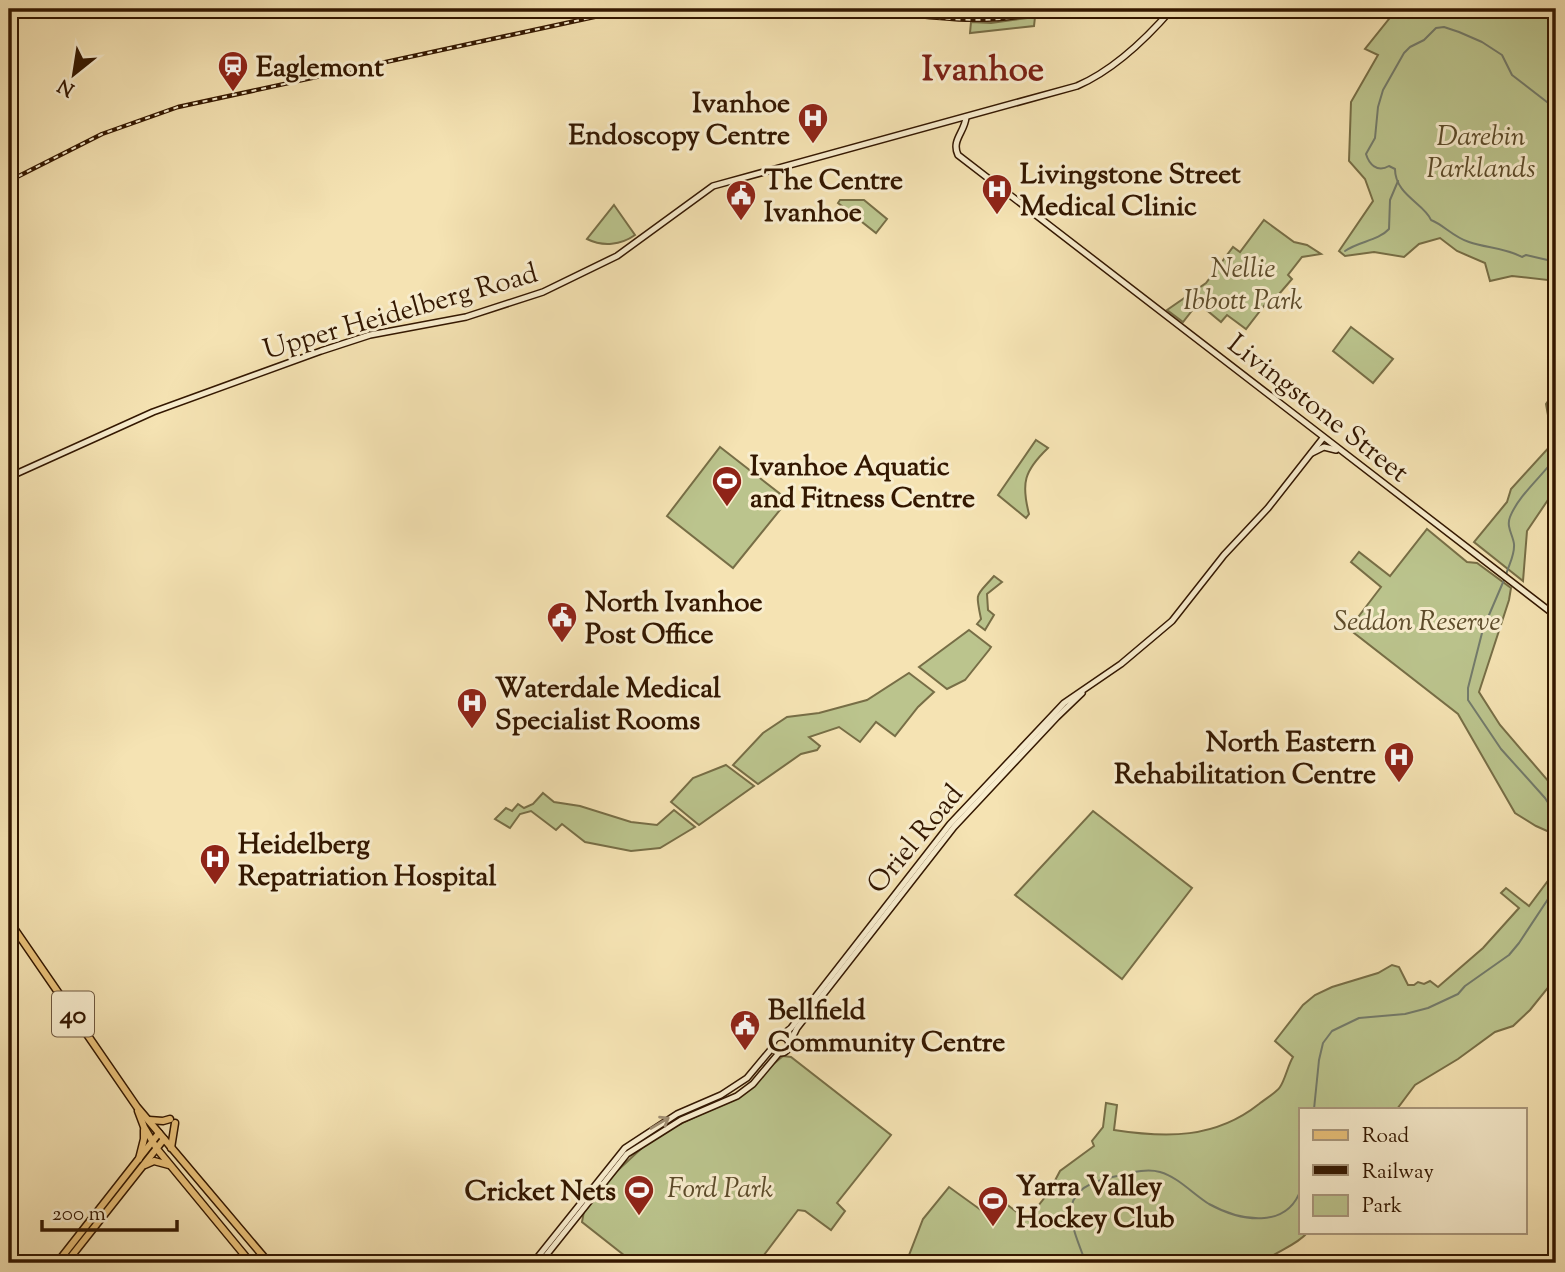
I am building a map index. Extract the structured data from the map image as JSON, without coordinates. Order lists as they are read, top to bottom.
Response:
{
  "streets": {
    "main road": [
      "Upper Heidelberg Road",
      "Livingstone Street",
      "Oriel Road",
      "40"
    ]
  },
  "crossings": [
    ["Upper Heidelberg Road", "Livingstone Street"],
    ["Livingstone Street", "Oriel Road"]
  ],
  "districts": ["Ivanhoe"],
  "parks": [
    "Darebin Parklands",
    "Nellie Ibbott Park",
    "Seddon Reserve",
    "Ford Park"
  ],
  "places": {
    "station": ["Eaglemont"],
    "hospital": [
      "Ivanhoe Endoscopy Centre",
      "Livingstone Street Medical Clinic",
      "Waterdale Medical Specialist Rooms",
      "North Eastern Rehabilitation Centre",
      "Heidelberg Repatriation Hospital"
    ],
    "public building": ["The Centre Ivanhoe", "North Ivanhoe Post Office", "Bellfield Community Centre"],
    "sports": ["Ivanhoe Aquatic and Fitness Centre", "Cricket Nets", "Yarra Valley Hockey Club"]
  },
  "legend": ["Road", "Railway", "Park"],
  "scale_bar": "200 m",
  "north": "bottom left"
}
